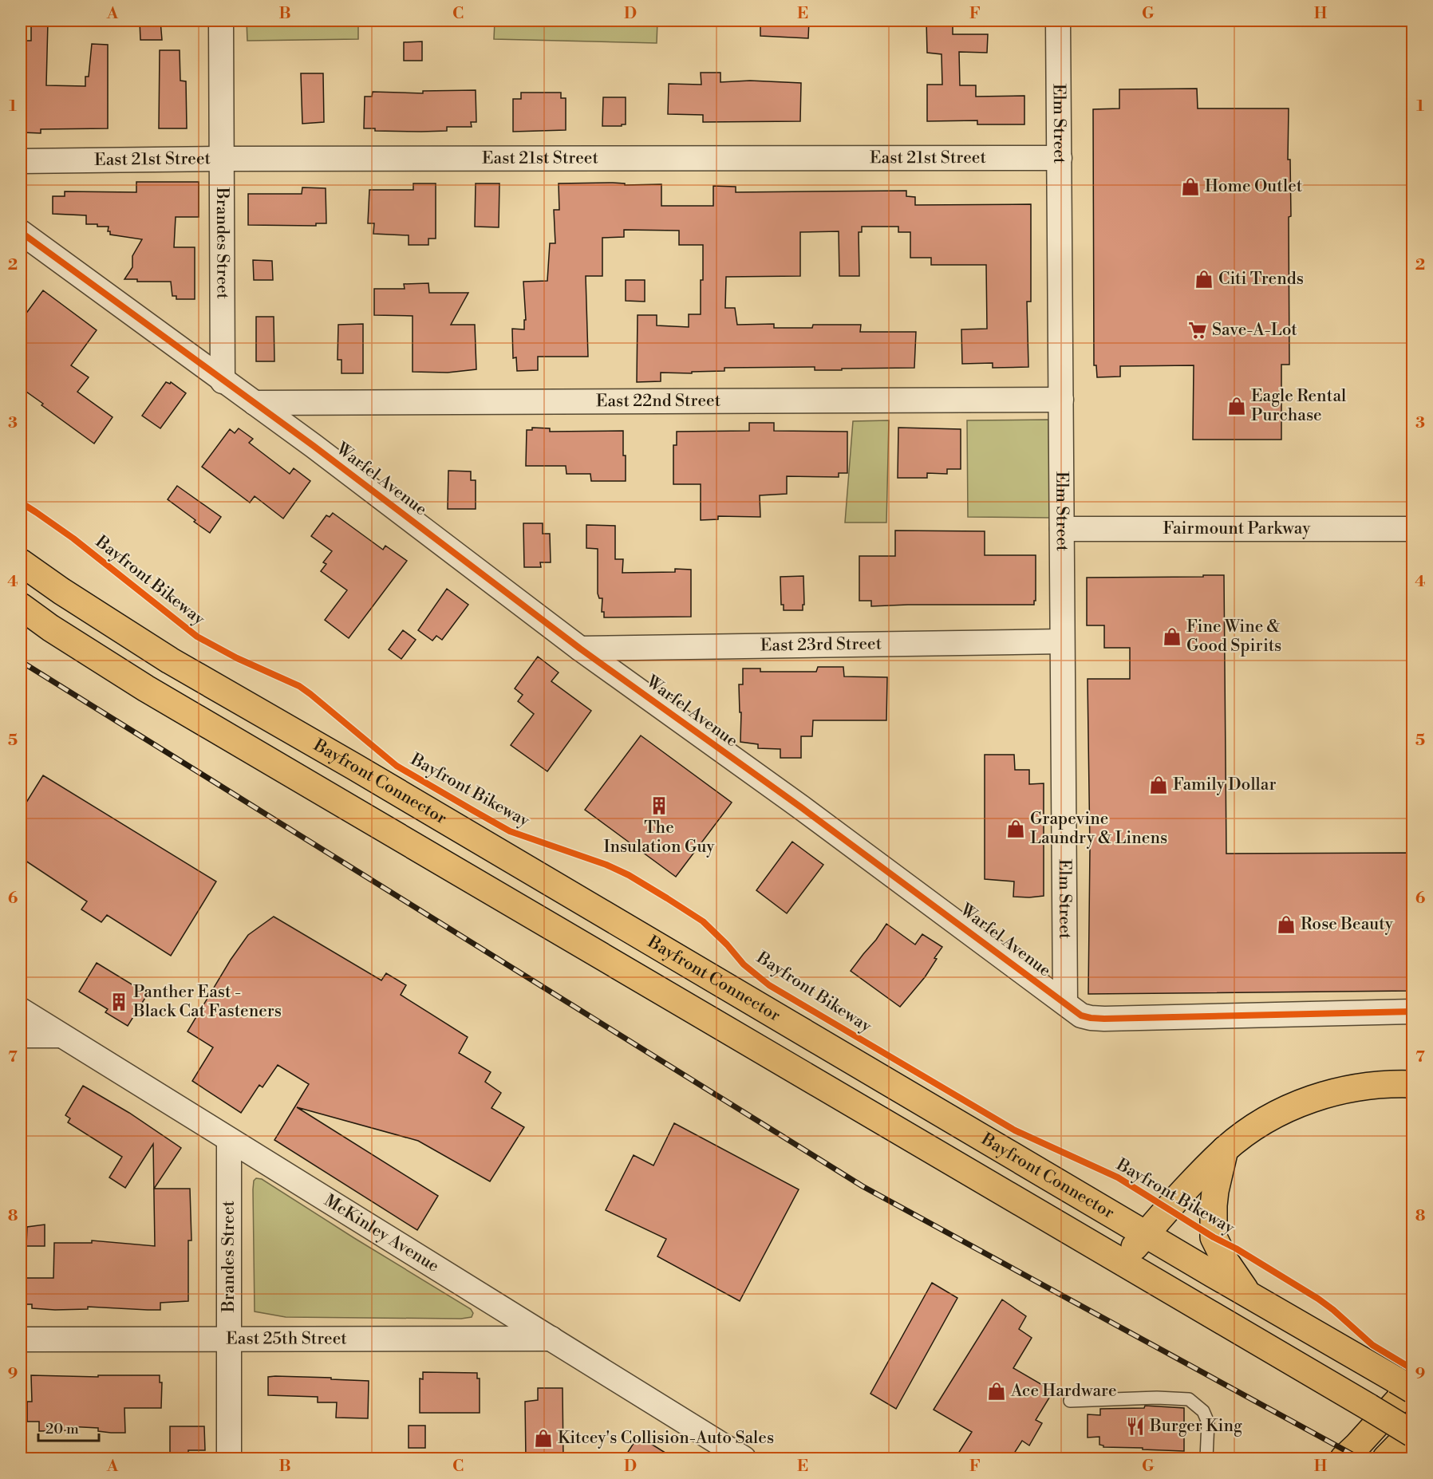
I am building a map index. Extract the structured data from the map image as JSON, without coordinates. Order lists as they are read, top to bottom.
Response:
{
  "streets": {
    "main road": ["Bayfront Connector"],
    "street": [
      "Elm Street",
      "East 21st Street",
      "Brandes Street",
      "East 22nd Street",
      "Warfel Avenue",
      "Fairmount Parkway",
      "East 23rd Street",
      "McKinley Avenue",
      "East 25th Street"
    ],
    "cycle path": ["Bayfront Bikeway"]
  },
  "crossings": [
    ["Elm Street", "East 21st Street"],
    ["Elm Street", "East 22nd Street"],
    ["Elm Street", "Warfel Avenue"],
    ["Elm Street", "Fairmount Parkway"],
    ["Elm Street", "East 23rd Street"],
    ["East 21st Street", "Brandes Street"],
    ["Brandes Street", "Warfel Avenue"],
    ["Brandes Street", "McKinley Avenue"],
    ["Brandes Street", "East 25th Street"],
    ["East 22nd Street", "Warfel Avenue"],
    ["Warfel Avenue", "East 23rd Street"],
    ["McKinley Avenue", "East 25th Street"]
  ],
  "places": {
    "shop": [
      "Home Outlet",
      "Citi Trends",
      "Eagle Rental Purchase",
      "Fine Wine & Good Spirits",
      "Family Dollar",
      "Grapevine Laundry & Linens",
      "Rose Beauty",
      "Ace Hardware",
      "Kitcey's Collision-Auto Sales"
    ],
    "supermarket": ["Save-A-Lot"],
    "building": ["The Insulation Guy", "Panther East - Black Cat Fasteners"],
    "restaurant": ["Burger King"]
  },
  "scale_bar": "20 m",
  "grid": {
    "columns": [
      "A",
      "B",
      "C",
      "D",
      "E",
      "F",
      "G",
      "H"
    ],
    "rows": [
      "1",
      "2",
      "3",
      "4",
      "5",
      "6",
      "7",
      "8",
      "9"
    ]
  }
}
